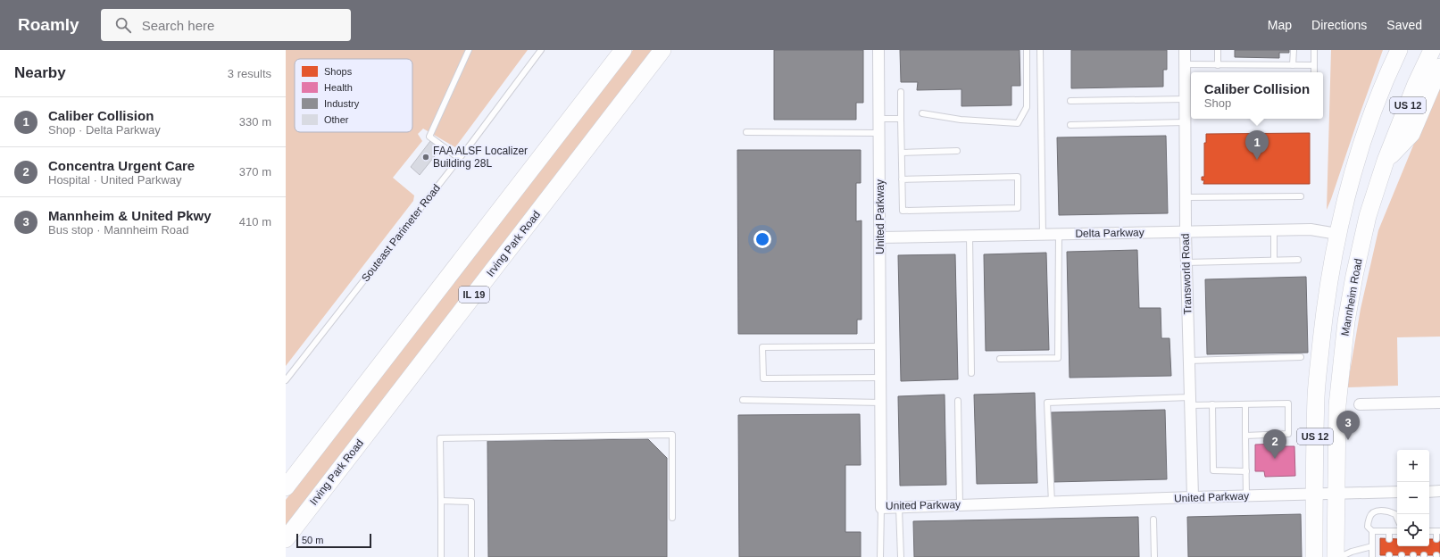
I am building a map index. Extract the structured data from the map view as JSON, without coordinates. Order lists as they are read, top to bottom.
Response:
{
  "streets": {
    "main road": [
      "US 12",
      "Irving Park Road",
      "IL 19",
      "Mannheim Road"
    ],
    "street": ["United Parkway", "Delta Parkway", "Transworld Road"],
    "lane": ["Souteast Parimeter Road"]
  },
  "crossings": [
    ["United Parkway", "Delta Parkway"],
    ["United Parkway", "Transworld Road"],
    ["United Parkway", "Mannheim Road"],
    ["Delta Parkway", "Transworld Road"],
    ["Delta Parkway", "Mannheim Road"]
  ],
  "places": ["FAA ALSF Localizer Building 28L"],
  "legend": [
    "Shops",
    "Health",
    "Industry",
    "Other"
  ],
  "scale_bar": "50 m",
  "page": {
    "header": "Roamly",
    "search": "Search here",
    "nav": ["Map", "Directions", "Saved"],
    "heading": ["Nearby", "3 results"],
    "popup": ["Caliber Collision", "Shop"],
    "list": [
      {
        "mark": "1",
        "name": "Caliber Collision",
        "note": "Shop · Delta Parkway",
        "value": "330 m"
      },
      {
        "mark": "2",
        "name": "Concentra Urgent Care",
        "note": "Hospital · United Parkway",
        "value": "370 m"
      },
      {
        "mark": "3",
        "name": "Mannheim & United Pkwy",
        "note": "Bus stop · Mannheim Road",
        "value": "410 m"
      }
    ],
    "pins": ["1", "3", "2"],
    "map_buttons": ["+", "−"],
    "scale": "50 m"
  }
}
